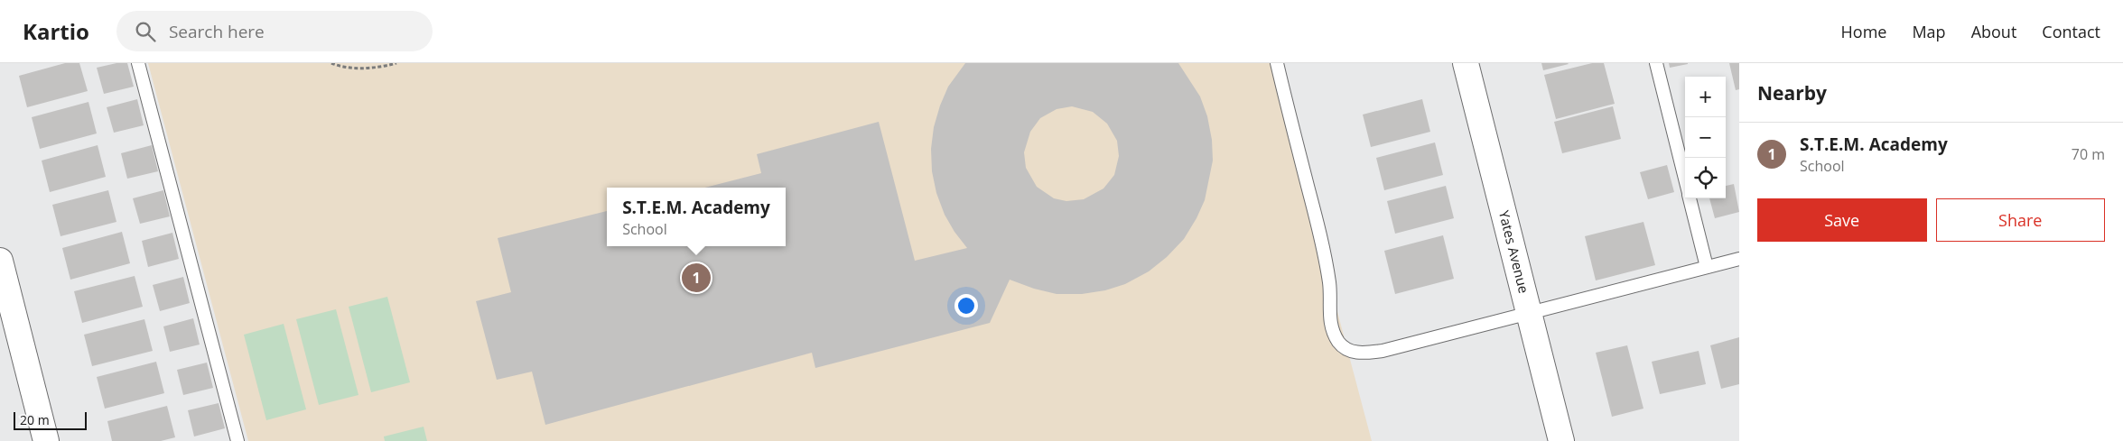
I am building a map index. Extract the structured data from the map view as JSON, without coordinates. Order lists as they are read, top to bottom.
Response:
{
  "streets": {
    "street": ["Yates Avenue"]
  },
  "scale_bar": "20 m",
  "page": {
    "header": "Kartio",
    "search": "Search here",
    "nav": [
      "Home",
      "Map",
      "About",
      "Contact"
    ],
    "heading": "Nearby",
    "map_buttons": ["+", "−"],
    "list": [
      {
        "mark": "1",
        "name": "S.T.E.M. Academy",
        "note": "School",
        "value": "70 m"
      }
    ],
    "buttons": ["Save", "Share"],
    "popup": ["S.T.E.M. Academy", "School"],
    "pins": "1",
    "scale": "20 m"
  }
}
